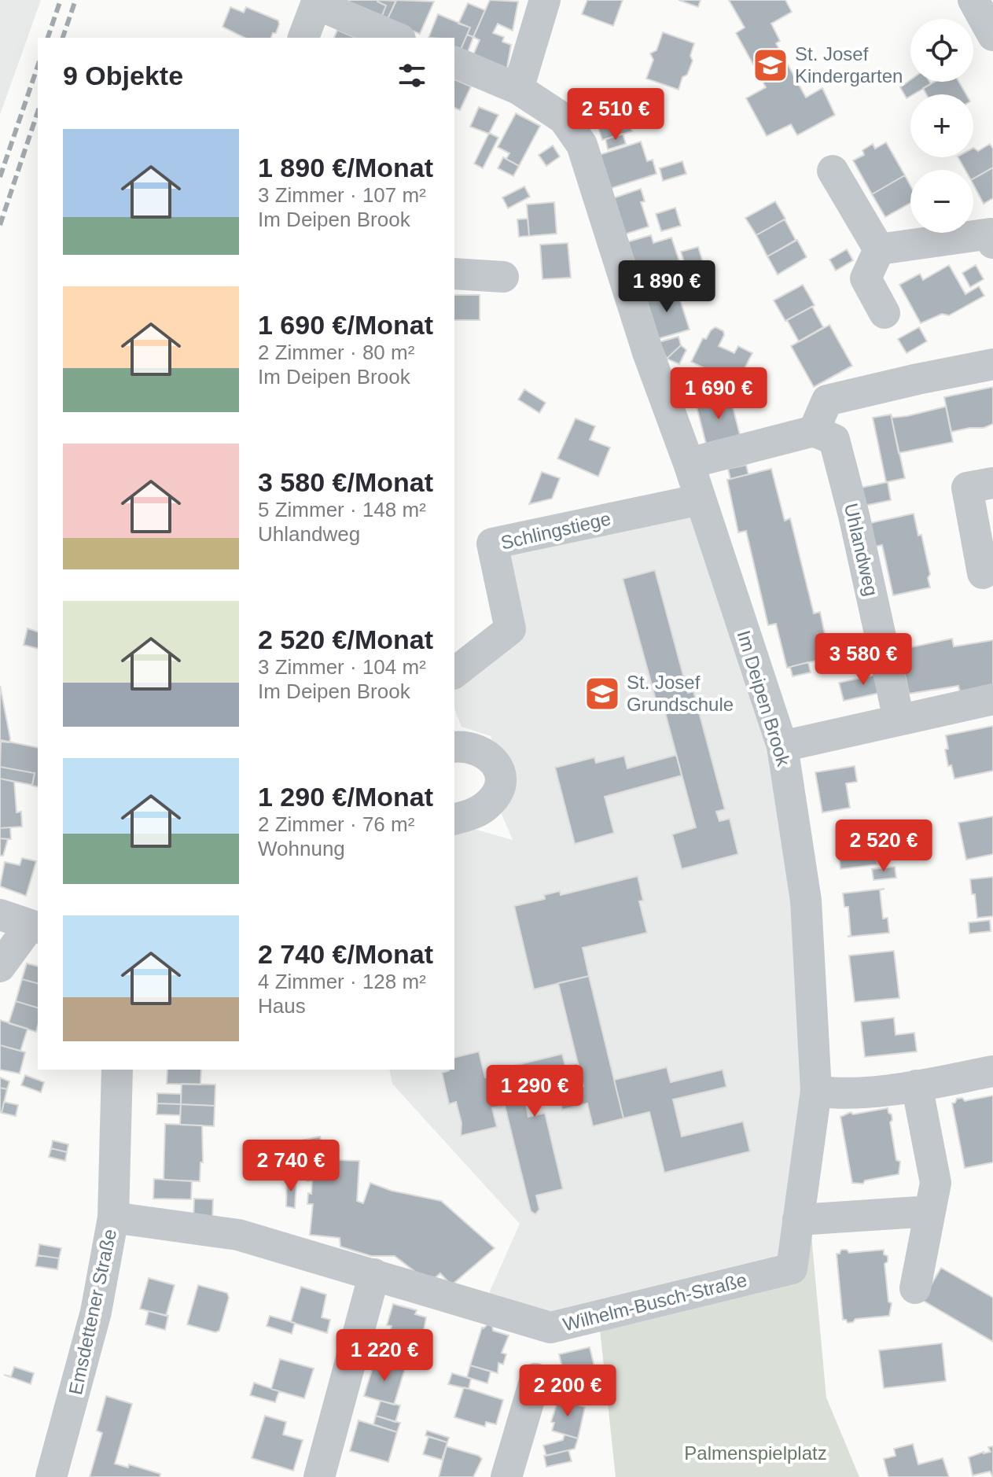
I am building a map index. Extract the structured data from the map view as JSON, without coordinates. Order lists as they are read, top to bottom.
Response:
{
  "streets": {
    "street": [
      "Schlingstiege",
      "Uhlandweg",
      "Im Deipen Brook",
      "Wilhelm-Busch-Straße",
      "Emsdettener Straße"
    ]
  },
  "crossings": [
    ["Schlingstiege", "Im Deipen Brook"],
    ["Im Deipen Brook", "Wilhelm-Busch-Straße"],
    ["Wilhelm-Busch-Straße", "Emsdettener Straße"]
  ],
  "parks": ["Palmenspielplatz"],
  "places": {
    "school or university": ["St. Josef Kindergarten", "St. Josef Grundschule"]
  },
  "page": {
    "map_buttons": ["+", "−"],
    "heading": "9 Objekte",
    "price": [
      "2 510 €",
      "1 890 €",
      "1 690 €",
      "3 580 €",
      "2 520 €",
      "1 290 €",
      "2 740 €",
      "1 220 €",
      "2 200 €"
    ],
    "list": [
      {
        "name": "1 890 €/Monat",
        "note": "3 Zimmer · 107 m² · Im Deipen Brook"
      },
      {
        "name": "1 690 €/Monat",
        "note": "2 Zimmer · 80 m² · Im Deipen Brook"
      },
      {
        "name": "3 580 €/Monat",
        "note": "5 Zimmer · 148 m² · Uhlandweg"
      },
      {
        "name": "2 520 €/Monat",
        "note": "3 Zimmer · 104 m² · Im Deipen Brook"
      },
      {
        "name": "1 290 €/Monat",
        "note": "2 Zimmer · 76 m² · Wohnung"
      },
      {
        "name": "2 740 €/Monat",
        "note": "4 Zimmer · 128 m² · Haus"
      }
    ]
  }
}
